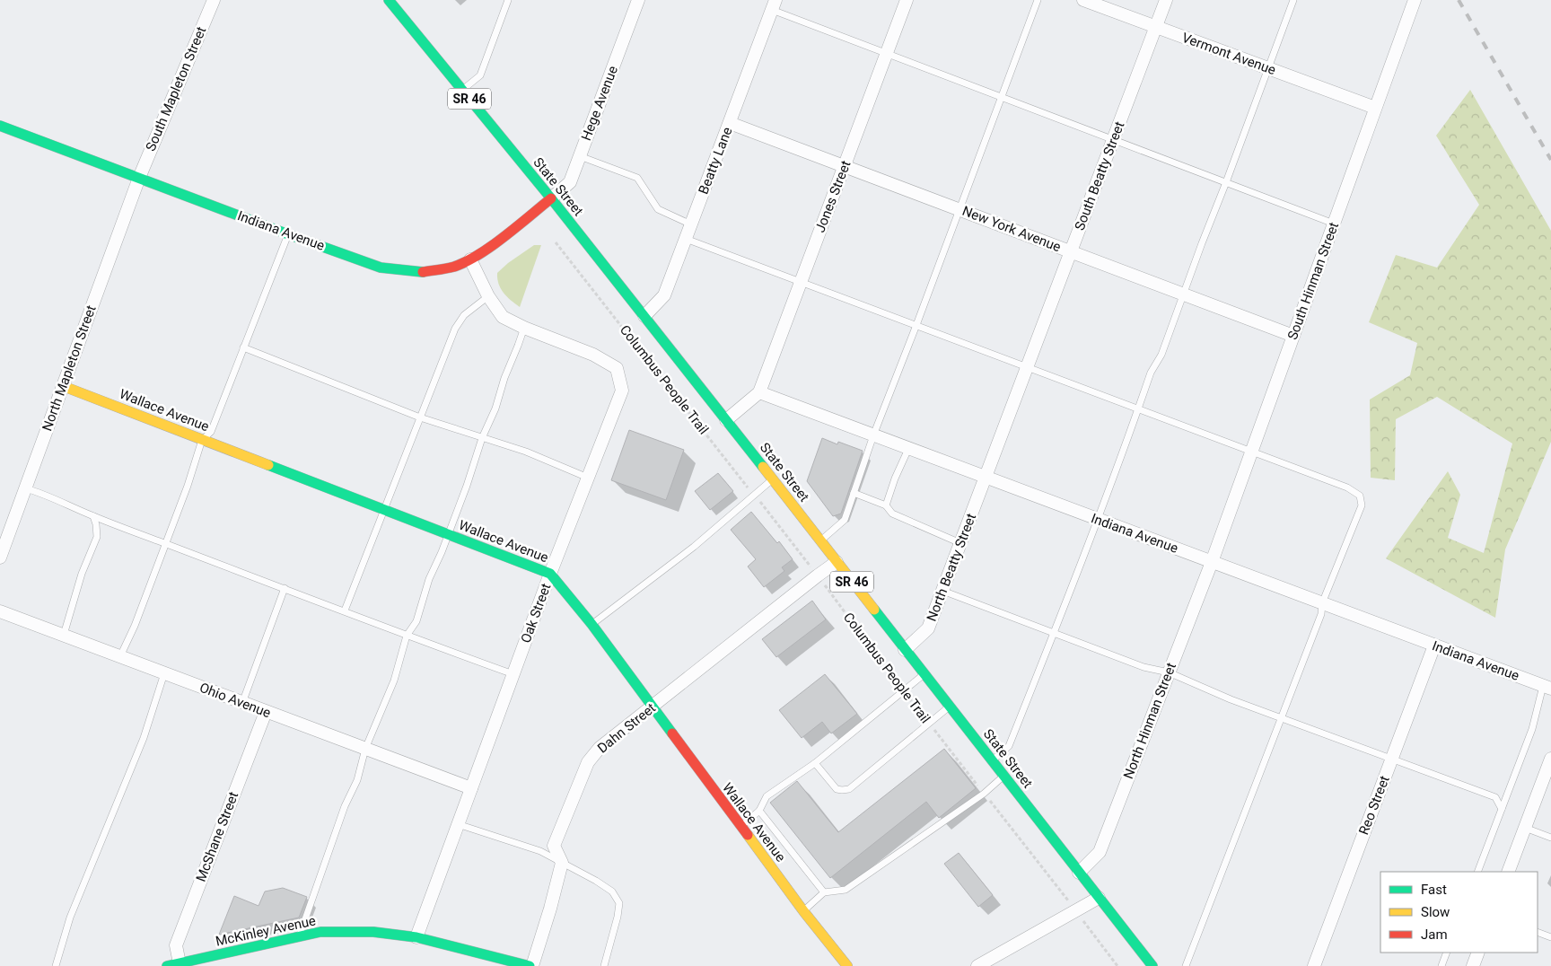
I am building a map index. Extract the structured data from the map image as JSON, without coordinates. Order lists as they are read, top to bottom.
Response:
{
  "streets": {
    "main road": [
      "SR 46",
      "State Street",
      "Indiana Avenue",
      "Wallace Avenue",
      "McKinley Avenue"
    ],
    "street": [
      "Vermont Avenue",
      "South Mapleton Street",
      "Hege Avenue",
      "Beatty Lane",
      "South Beatty Street",
      "Jones Street",
      "New York Avenue",
      "South Hinman Street",
      "North Mapleton Street",
      "North Beatty Street",
      "Oak Street",
      "Ohio Avenue",
      "North Hinman Street",
      "Dahn Street",
      "Reo Street",
      "McShane Street"
    ],
    "path": ["Columbus People Trail"]
  },
  "crossings": [
    ["Vermont Avenue", "South Beatty Street"],
    ["Vermont Avenue", "South Hinman Street"],
    ["South Mapleton Street", "Indiana Avenue"],
    ["South Mapleton Street", "North Mapleton Street"],
    ["Hege Avenue", "State Street"],
    ["Hege Avenue", "Indiana Avenue"],
    ["Beatty Lane", "State Street"],
    ["Beatty Lane", "New York Avenue"],
    ["South Beatty Street", "New York Avenue"],
    ["South Beatty Street", "Indiana Avenue"],
    ["South Beatty Street", "North Beatty Street"],
    ["State Street", "Indiana Avenue"],
    ["State Street", "North Beatty Street"],
    ["State Street", "North Hinman Street"],
    ["State Street", "Dahn Street"],
    ["Jones Street", "New York Avenue"],
    ["Jones Street", "Indiana Avenue"],
    ["New York Avenue", "South Hinman Street"],
    ["Indiana Avenue", "South Hinman Street"],
    ["Indiana Avenue", "North Mapleton Street"],
    ["Indiana Avenue", "North Beatty Street"],
    ["Indiana Avenue", "Oak Street"],
    ["Indiana Avenue", "North Hinman Street"],
    ["Indiana Avenue", "Reo Street"],
    ["South Hinman Street", "North Hinman Street"],
    ["North Mapleton Street", "Wallace Avenue"],
    ["Columbus People Trail", "Dahn Street"],
    ["Wallace Avenue", "Oak Street"],
    ["Wallace Avenue", "Dahn Street"],
    ["Oak Street", "Ohio Avenue"],
    ["Oak Street", "McKinley Avenue"],
    ["Ohio Avenue", "McShane Street"],
    ["McShane Street", "McKinley Avenue"]
  ],
  "legend": ["Fast", "Slow", "Jam"]
}
